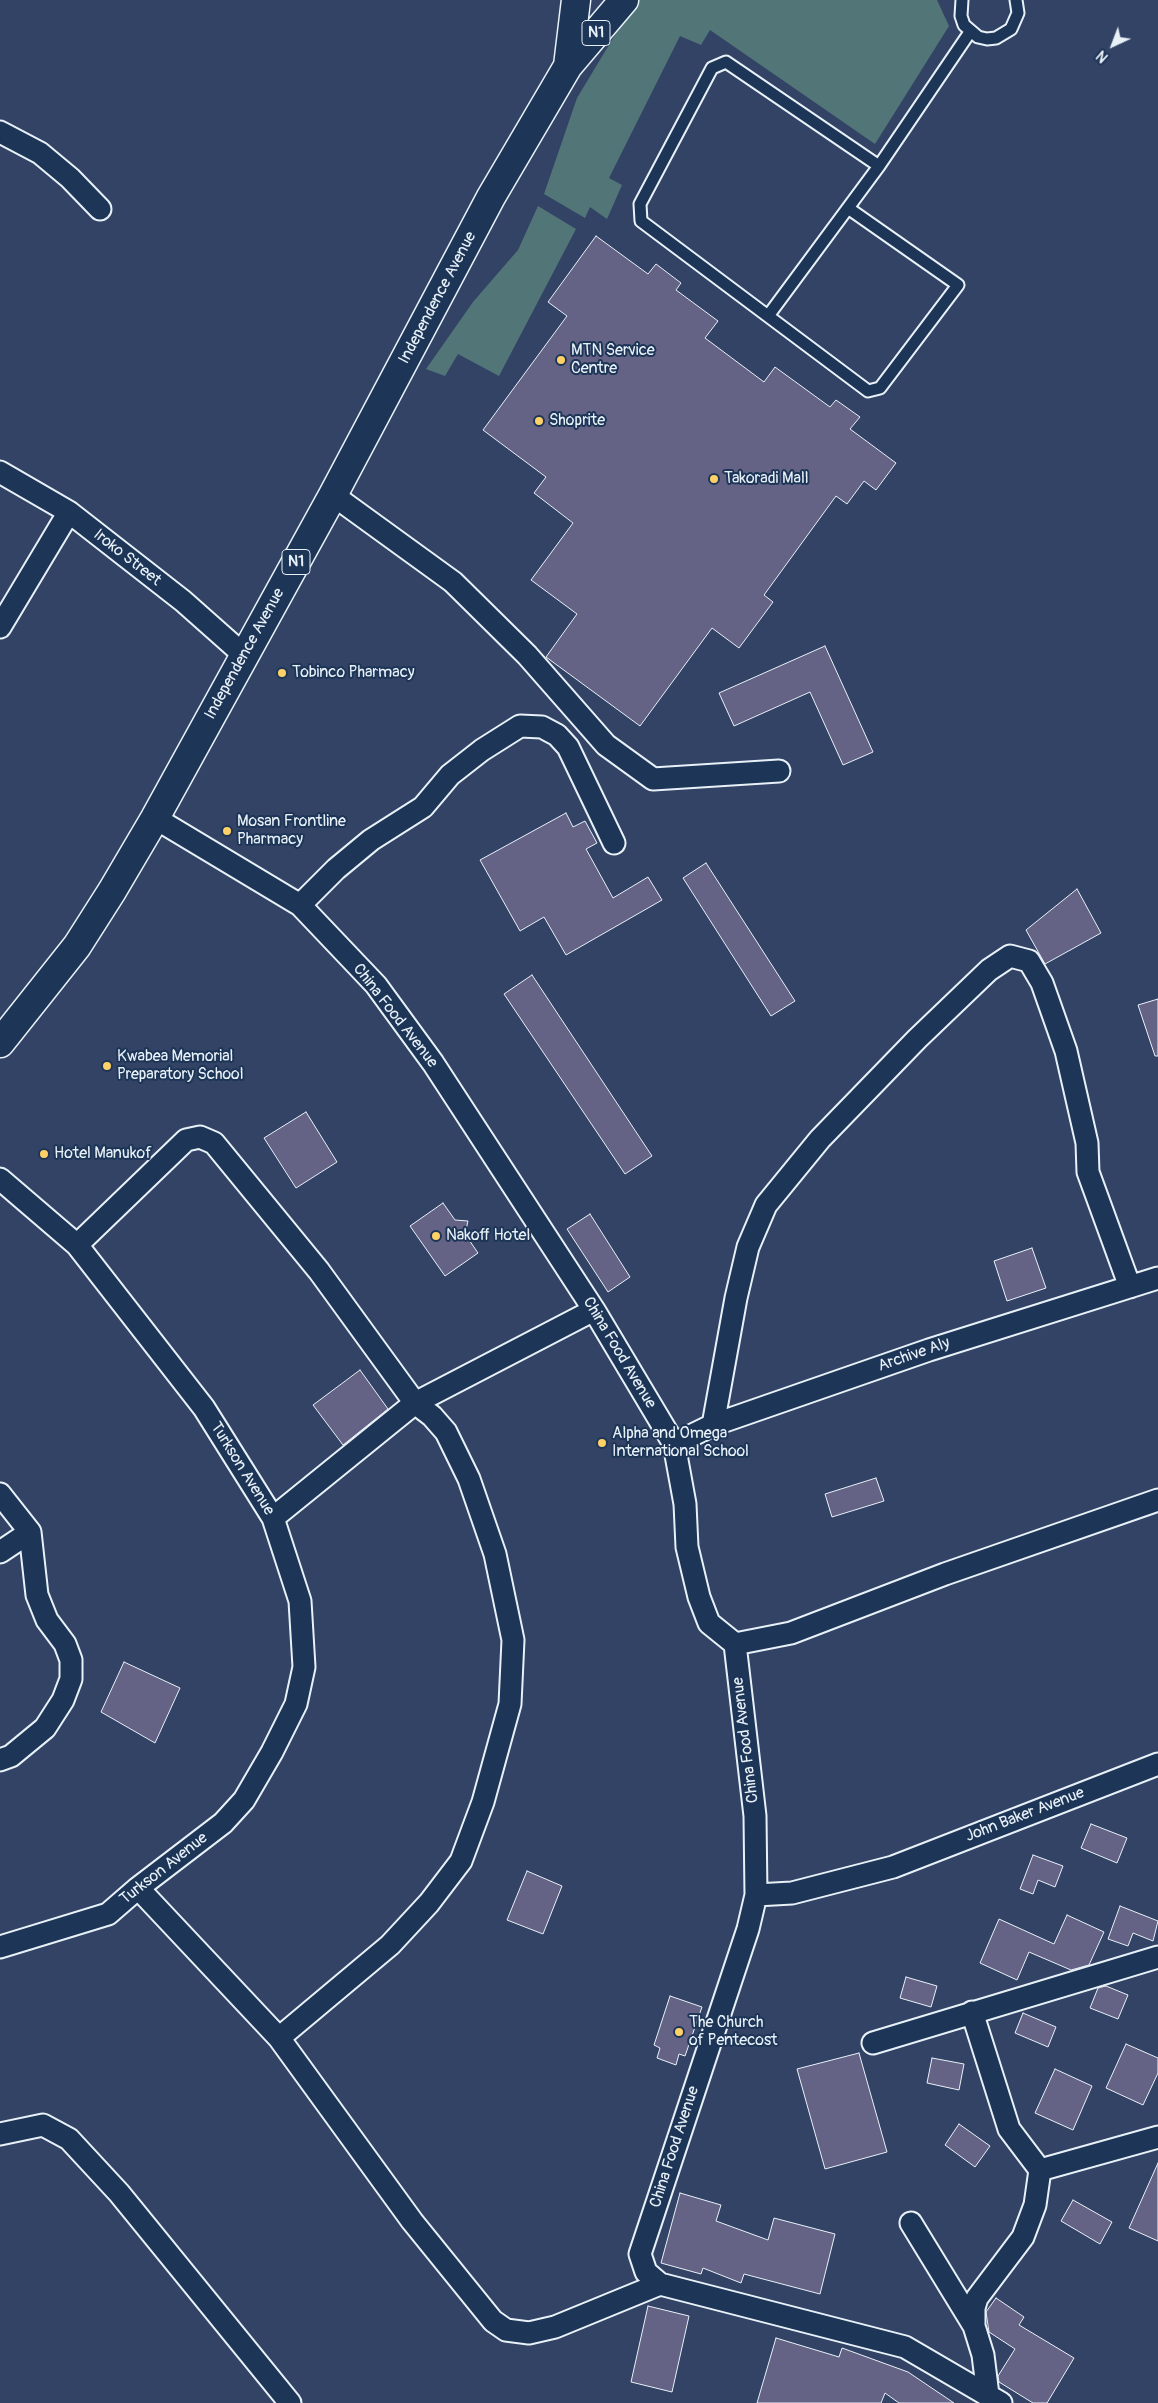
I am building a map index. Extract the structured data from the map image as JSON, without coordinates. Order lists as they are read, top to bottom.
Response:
{
  "streets": {
    "highway": ["N1", "Independence Avenue"],
    "street": [
      "Iroko Street",
      "China Food Avenue",
      "Archive Aly",
      "Turkson Avenue",
      "John Baker Avenue"
    ]
  },
  "crossings": [
    ["Independence Avenue", "Iroko Street"],
    ["Independence Avenue", "China Food Avenue"],
    ["China Food Avenue", "Archive Aly"],
    ["China Food Avenue", "John Baker Avenue"]
  ],
  "places": [
    "MTN Service Centre",
    "Shoprite",
    "Takoradi Mall",
    "Tobinco Pharmacy",
    "Mosan Frontline Pharmacy",
    "Kwabea Memorial Preparatory School",
    "Hotel Manukof",
    "Nakoff Hotel",
    "Alpha and Omega International School",
    "The Church of Pentecost"
  ],
  "north": "bottom left"
}
